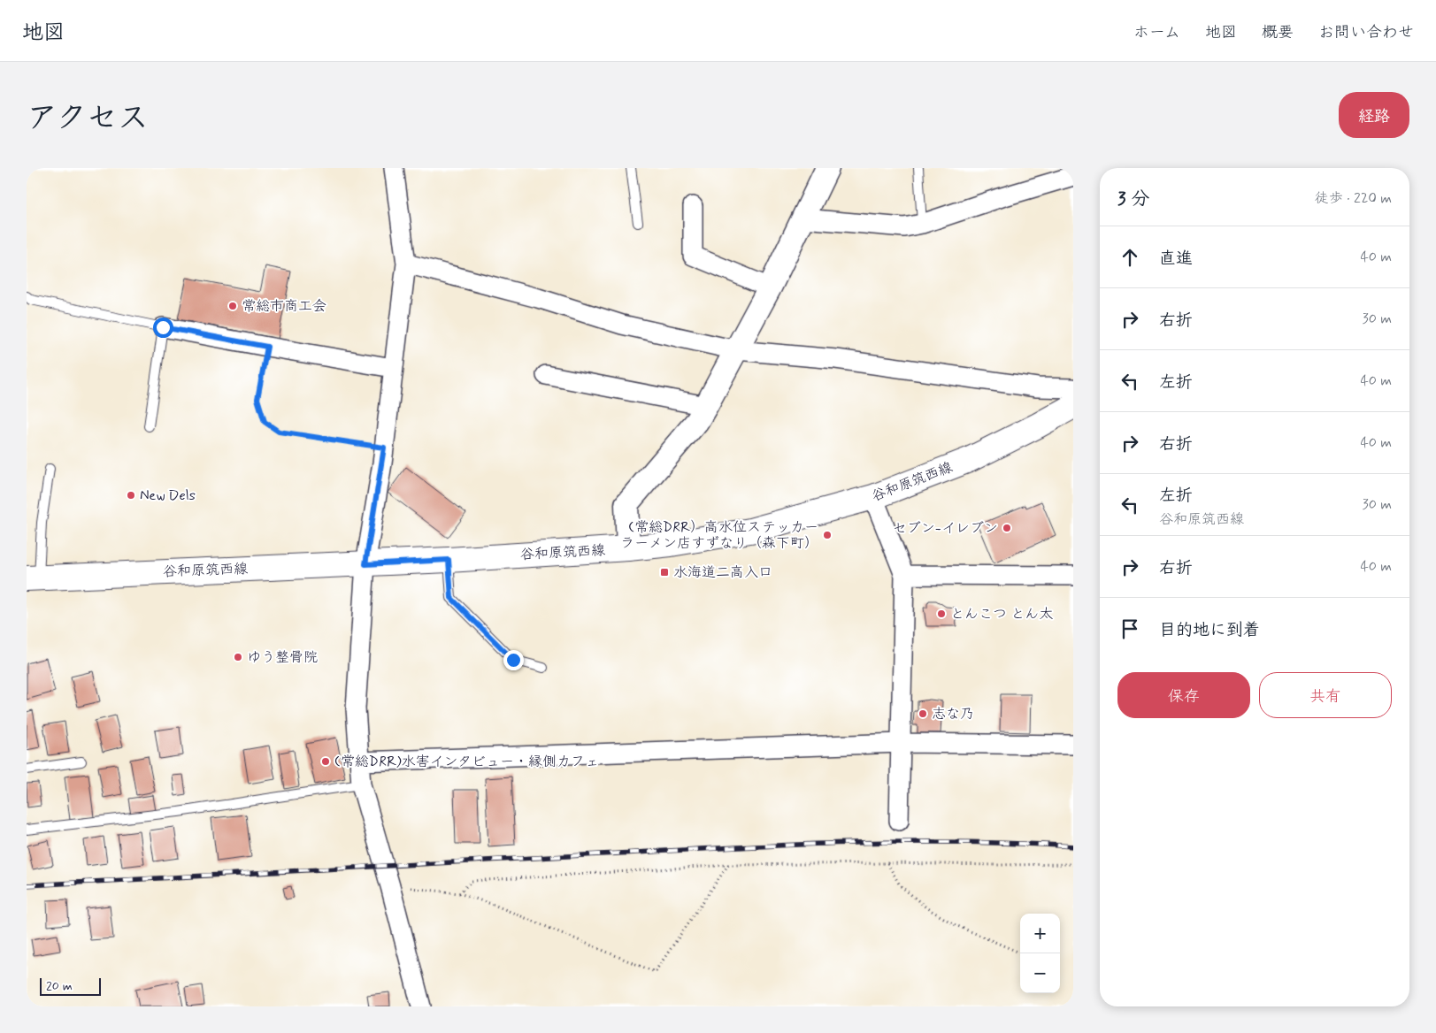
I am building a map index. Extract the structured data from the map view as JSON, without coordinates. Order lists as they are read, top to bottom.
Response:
{
  "streets": {
    "main road": ["谷和原筑西線"]
  },
  "places": {
    "other": [
      "常総市商工会",
      "New Dels",
      "セブン-イレブン",
      "(常総DRR）高水位ステッカー ラーメン店すずなり（森下町）",
      "とんこつ とん太",
      "ゆう整骨院",
      "志な乃",
      "(常総DRR)水害インタビュー・縁側カフェ"
    ],
    "transit": ["水海道二高入口"]
  },
  "scale_bar": "20 m",
  "page": {
    "header": "地図",
    "nav": [
      "ホーム",
      "地図",
      "概要",
      "お問い合わせ"
    ],
    "title": "アクセス",
    "buttons": [
      "経路",
      ["保存", "共有"]
    ],
    "heading": ["3 分", "徒歩 · 220 m"],
    "list": [
      ["直進", "40 m"],
      ["右折", "30 m"],
      ["左折", "40 m"],
      ["右折", "40 m"],
      ["左折", "谷和原筑西線", "30 m"],
      ["右折", "40 m"],
      "目的地に到着"
    ],
    "map_buttons": ["+", "−"],
    "scale": "20 m"
  }
}
